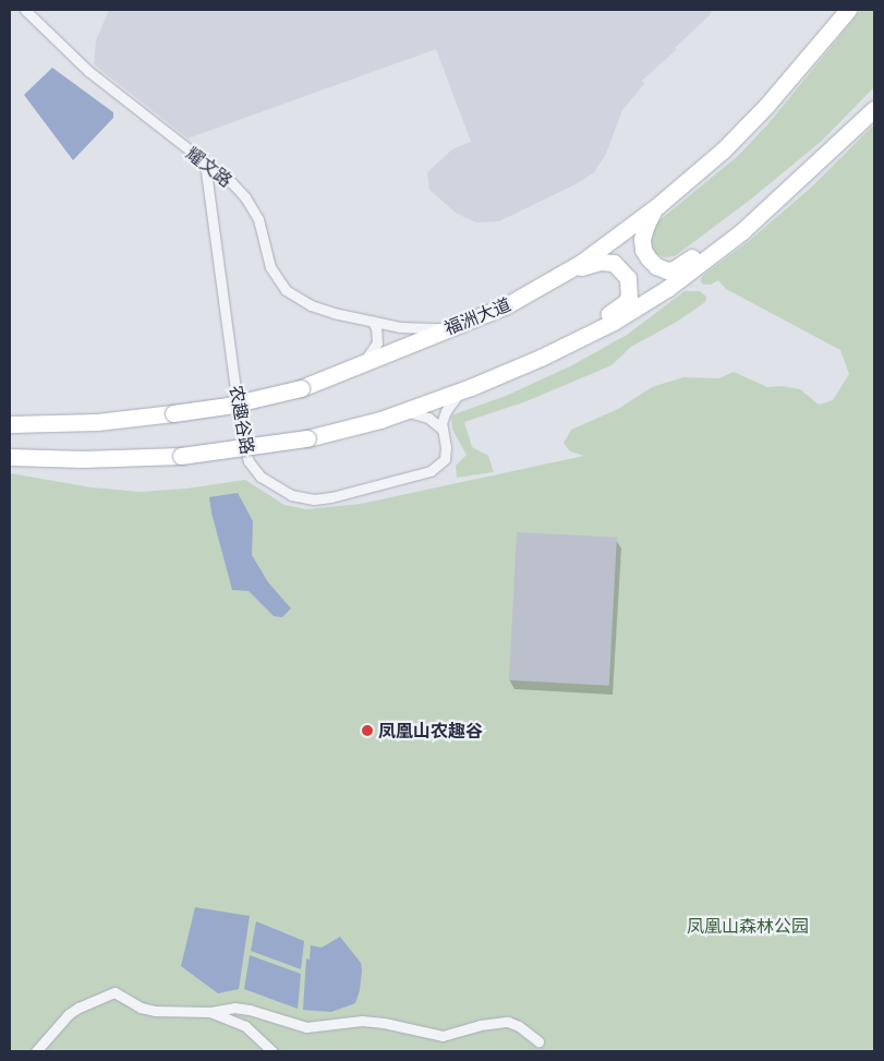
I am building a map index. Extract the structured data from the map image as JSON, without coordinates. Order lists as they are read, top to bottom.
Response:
{
  "streets": {
    "main road": ["福洲大道"],
    "street": ["耀文路", "农趣谷路"]
  },
  "crossings": [
    ["耀文路", "福洲大道"],
    ["耀文路", "农趣谷路"]
  ],
  "parks": ["凤凰山森林公园"],
  "places": ["凤凰山农趣谷"]
}
